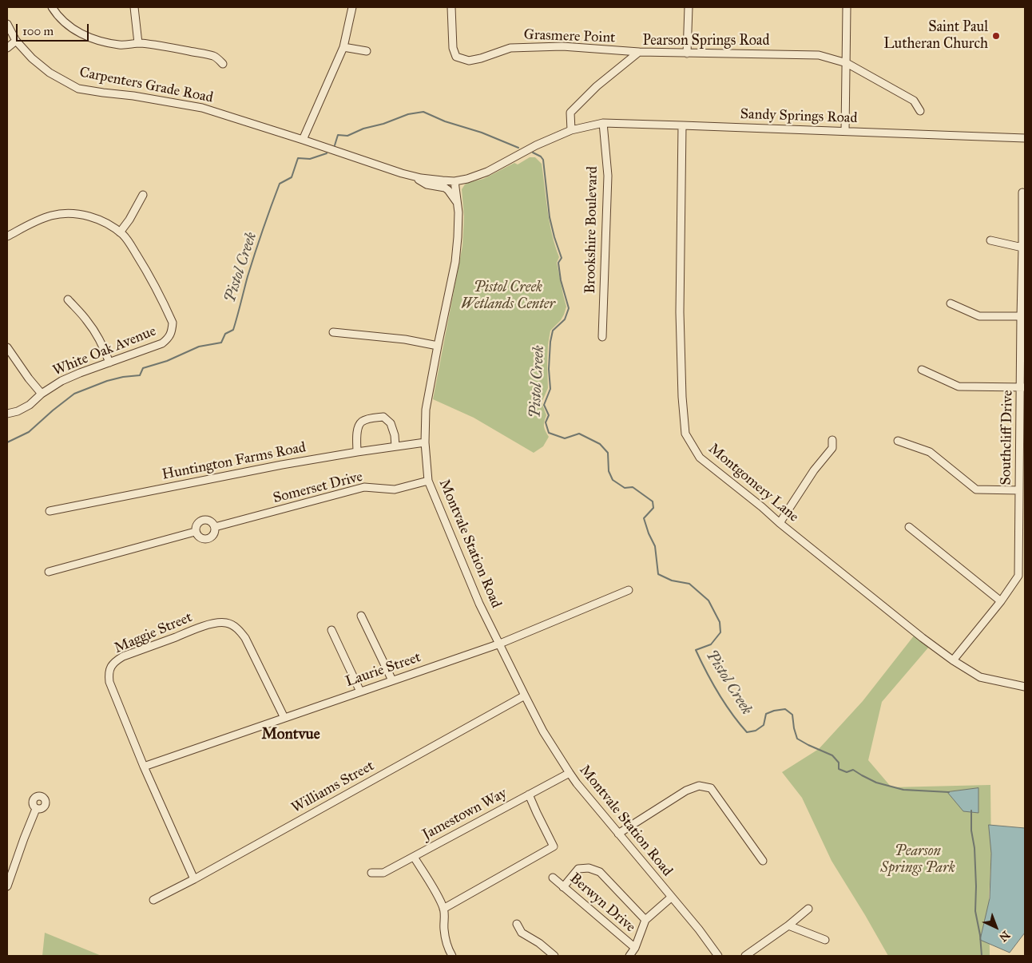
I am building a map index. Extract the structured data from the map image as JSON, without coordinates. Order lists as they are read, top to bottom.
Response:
{
  "streets": {
    "street": [
      "Grasmere Point",
      "Pearson Springs Road",
      "Carpenters Grade Road",
      "Sandy Springs Road",
      "Brookshire Boulevard",
      "White Oak Avenue",
      "Southcliff Drive",
      "Huntington Farms Road",
      "Montgomery Lane",
      "Somerset Drive",
      "Montvale Station Road",
      "Maggie Street",
      "Laurie Street",
      "Williams Street",
      "Jamestown Way",
      "Berwyn Drive"
    ]
  },
  "crossings": [
    ["Grasmere Point", "Pearson Springs Road"],
    ["Pearson Springs Road", "Sandy Springs Road"],
    ["Sandy Springs Road", "Brookshire Boulevard"],
    ["Sandy Springs Road", "Montgomery Lane"],
    ["Southcliff Drive", "Montgomery Lane"],
    ["Huntington Farms Road", "Montvale Station Road"],
    ["Somerset Drive", "Montvale Station Road"],
    ["Montvale Station Road", "Laurie Street"],
    ["Montvale Station Road", "Williams Street"],
    ["Montvale Station Road", "Jamestown Way"],
    ["Maggie Street", "Laurie Street"],
    ["Maggie Street", "Williams Street"]
  ],
  "districts": ["Montvue"],
  "water": ["Pistol Creek"],
  "parks": ["Pistol Creek Wetlands Center", "Pearson Springs Park"],
  "places": ["Saint Paul Lutheran Church"],
  "scale_bar": "100 m",
  "north": "bottom right"
}
